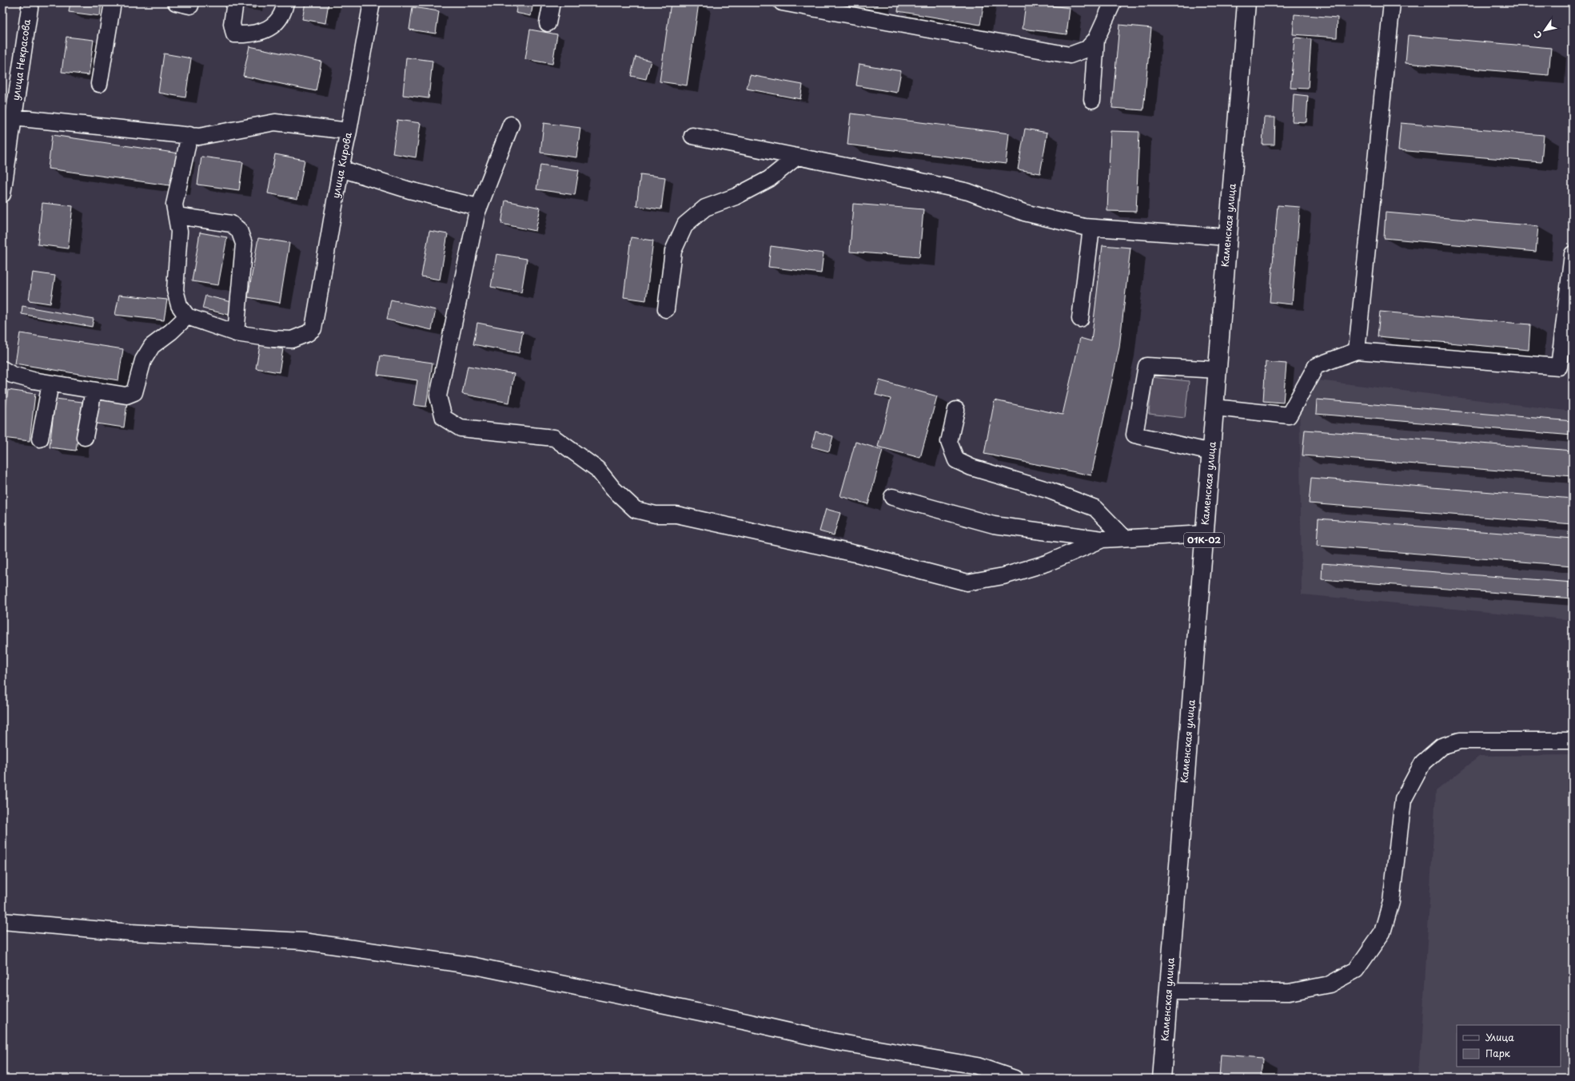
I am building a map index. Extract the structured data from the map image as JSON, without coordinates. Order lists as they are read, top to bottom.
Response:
{
  "streets": {
    "main road": ["Каменская улица", "01К-02"],
    "street": ["улица Некрасова", "улица Кирова"]
  },
  "legend": ["Улица", "Парк"],
  "north": "bottom left"
}
